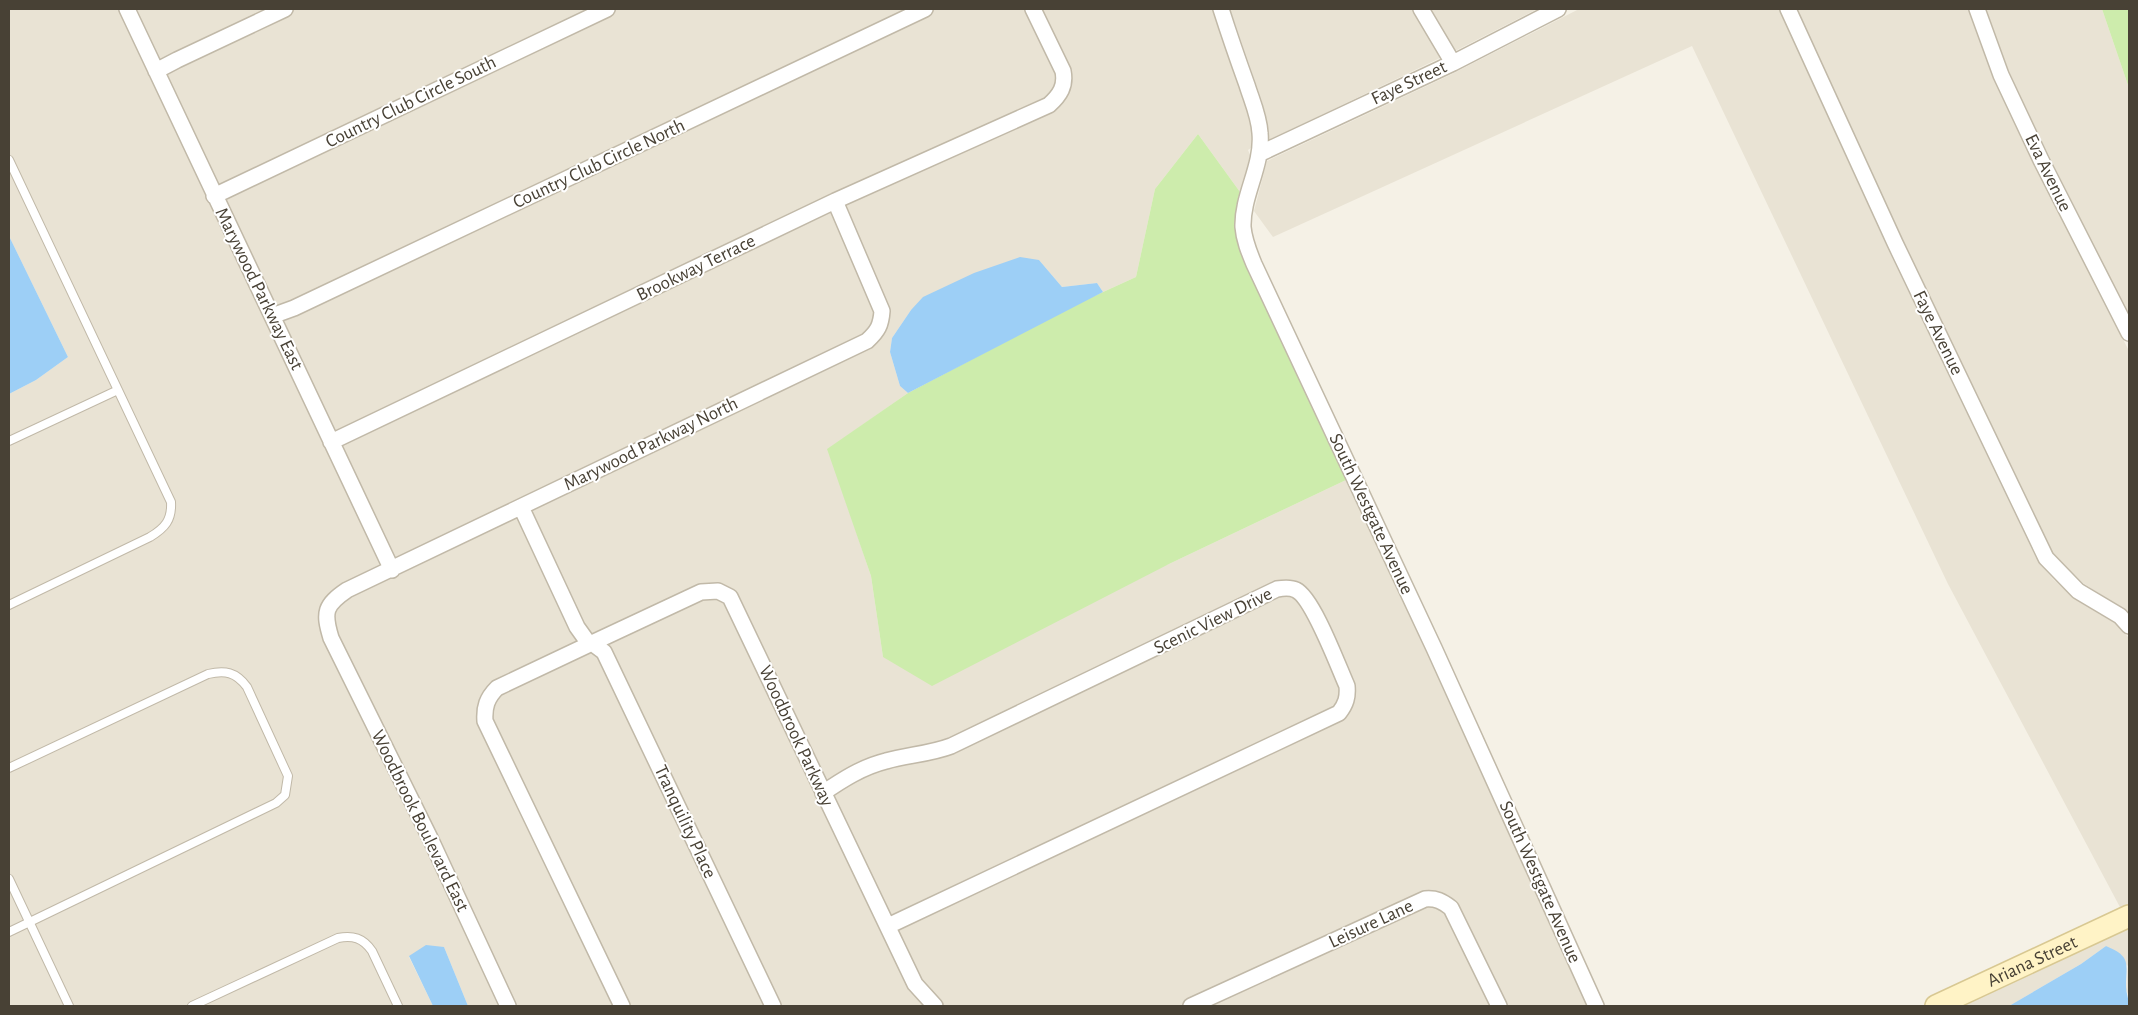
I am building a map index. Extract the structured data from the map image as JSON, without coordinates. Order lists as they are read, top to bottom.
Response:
{
  "streets": {
    "street": [
      "Faye Street",
      "Country Club Circle South",
      "Country Club Circle North",
      "Eva Avenue",
      "Brookway Terrace",
      "Marywood Parkway East",
      "Faye Avenue",
      "Marywood Parkway North",
      "South Westgate Avenue",
      "Scenic View Drive",
      "Woodbrook Parkway",
      "Woodbrook Boulevard East",
      "Tranquility Place",
      "Leisure Lane",
      "Ariana Street"
    ]
  },
  "crossings": [
    ["Faye Street", "South Westgate Avenue"],
    ["Country Club Circle South", "Marywood Parkway East"],
    ["Country Club Circle North", "Marywood Parkway East"],
    ["Brookway Terrace", "Marywood Parkway East"],
    ["Brookway Terrace", "Marywood Parkway North"],
    ["Marywood Parkway East", "Marywood Parkway North"],
    ["Marywood Parkway North", "Woodbrook Boulevard East"],
    ["Scenic View Drive", "Woodbrook Parkway"],
    ["Woodbrook Parkway", "Tranquility Place"]
  ]
}
